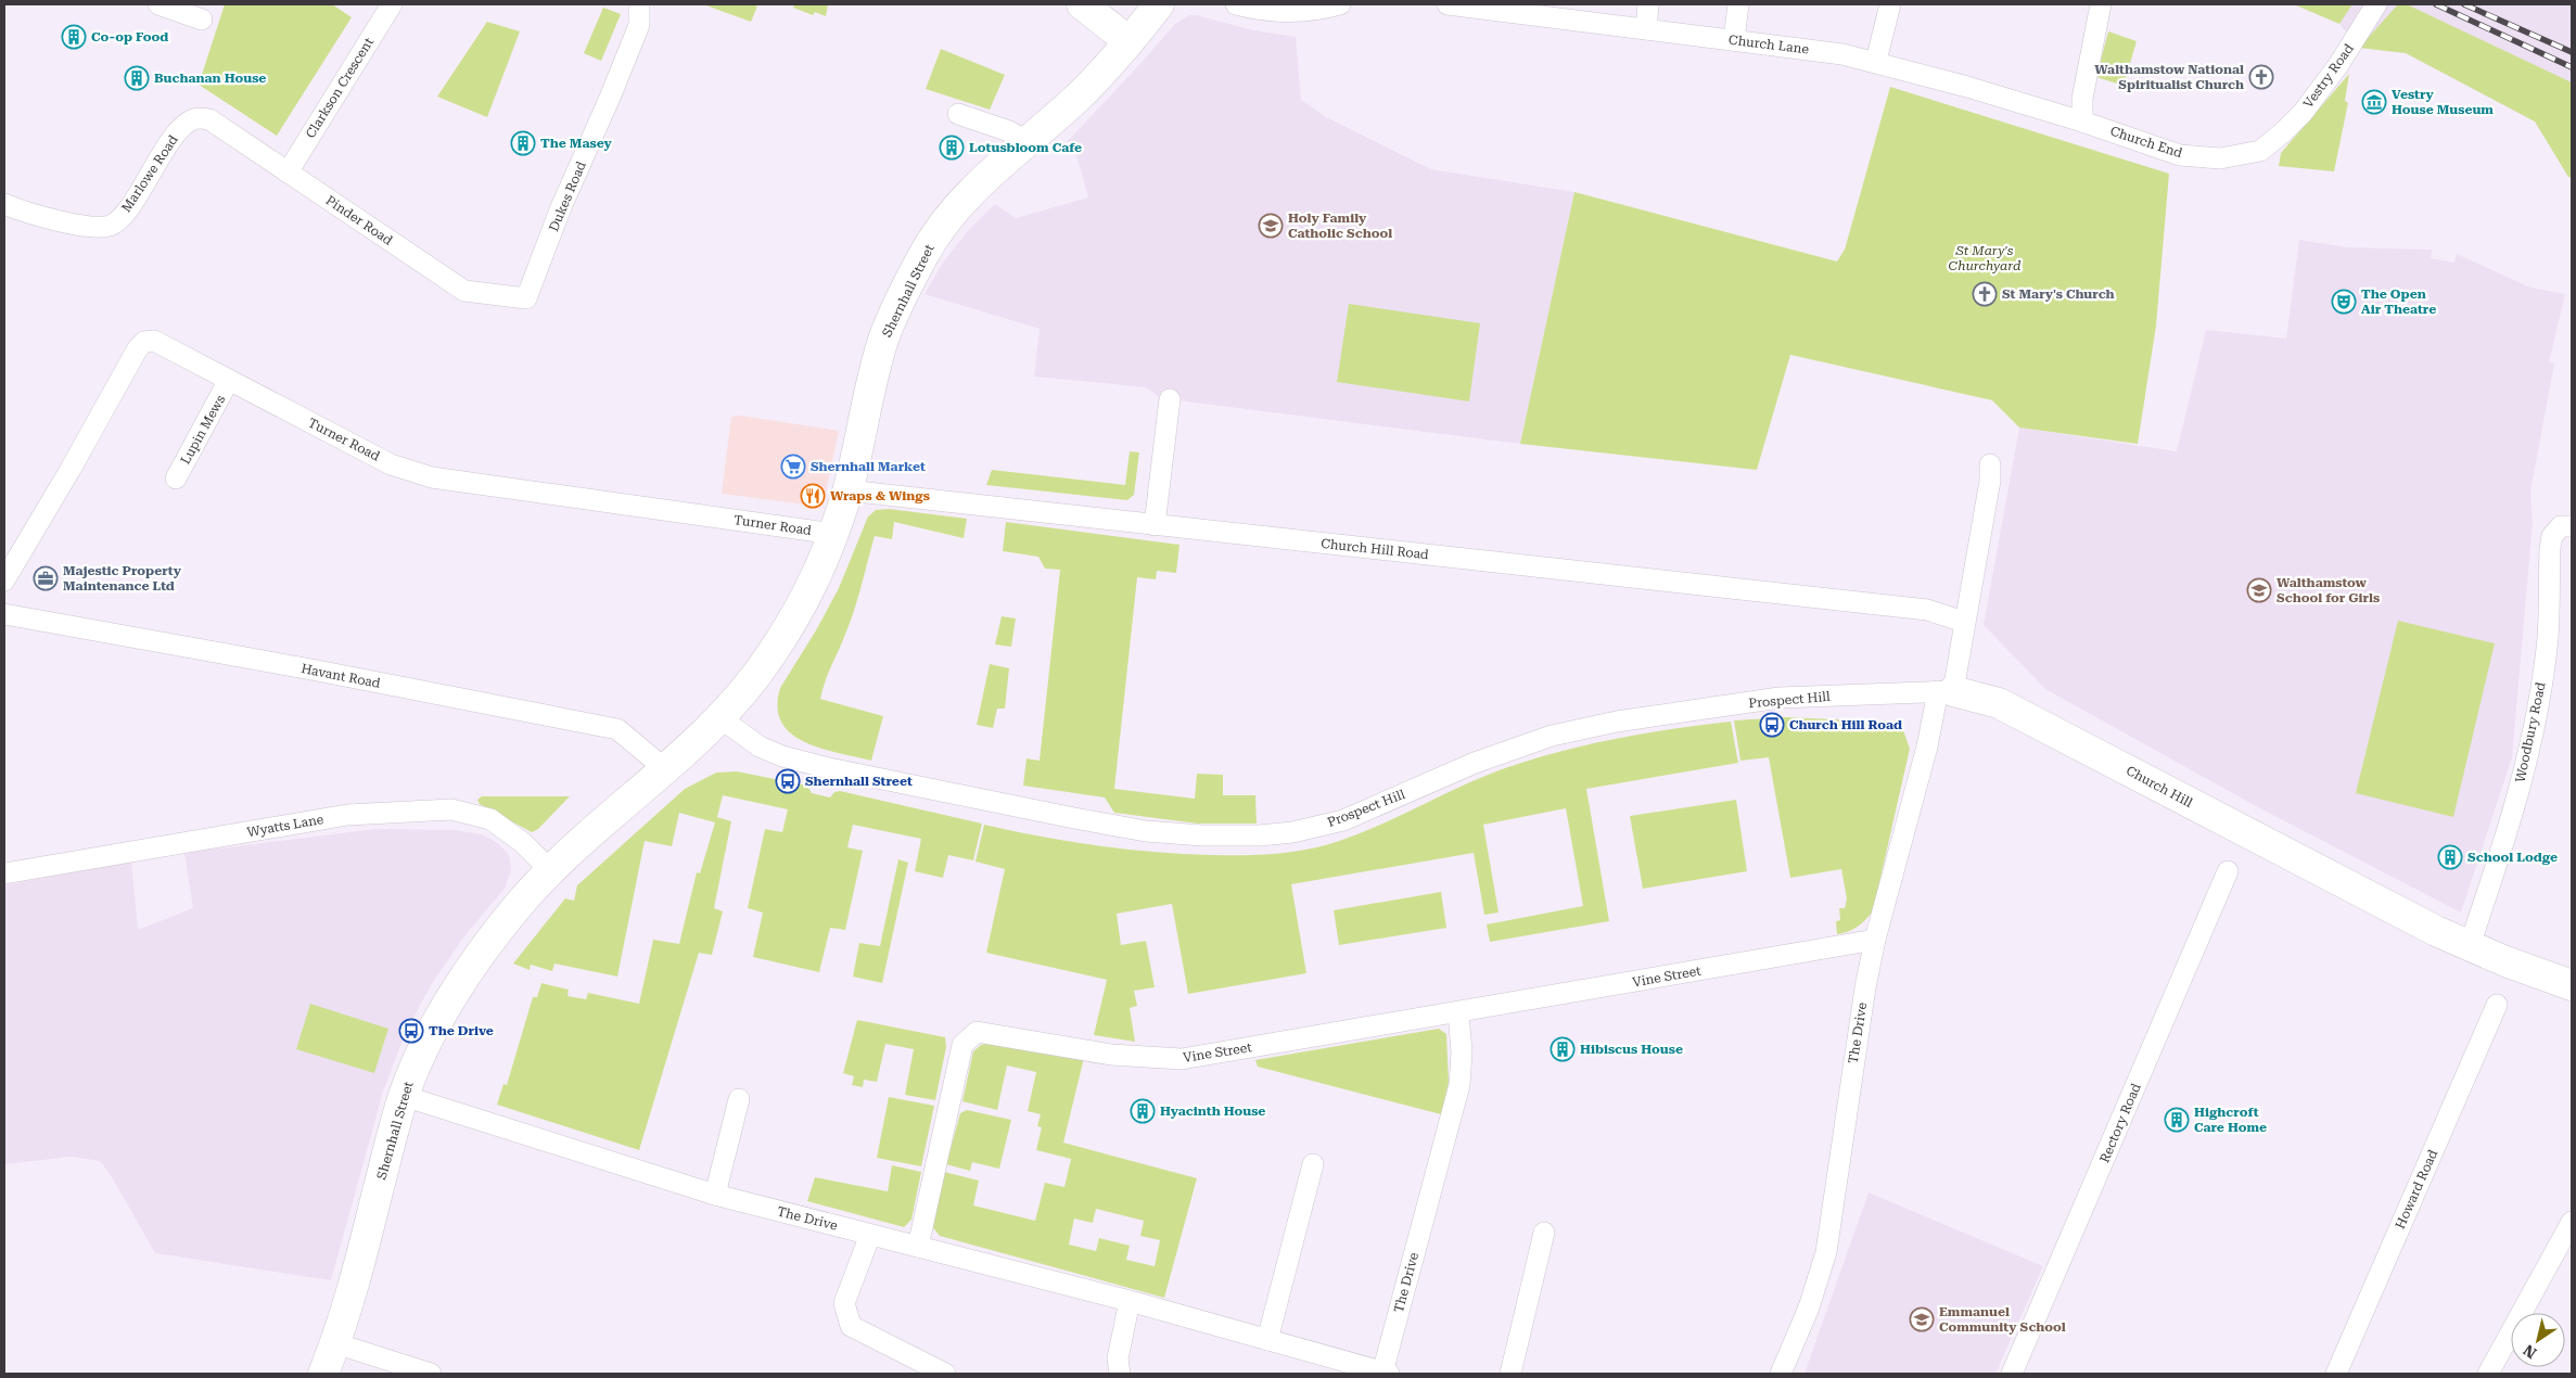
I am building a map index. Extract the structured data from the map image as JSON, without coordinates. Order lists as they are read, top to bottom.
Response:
{
  "streets": {
    "street": [
      "Church Lane",
      "Vestry Road",
      "Clarkson Crescent",
      "Church End",
      "Marlowe Road",
      "Dukes Road",
      "Pinder Road",
      "Shernhall Street",
      "Lupin Mews",
      "Turner Road",
      "Church Hill Road",
      "Havant Road",
      "Prospect Hill",
      "Woodbury Road",
      "Church Hill",
      "Wyatts Lane",
      "Vine Street",
      "The Drive",
      "Rectory Road",
      "Howard Road"
    ]
  },
  "crossings": [
    ["Church Lane", "Church End"],
    ["Vestry Road", "Church End"],
    ["Clarkson Crescent", "Pinder Road"],
    ["Marlowe Road", "Pinder Road"],
    ["Dukes Road", "Pinder Road"],
    ["Shernhall Street", "Turner Road"],
    ["Shernhall Street", "Church Hill Road"],
    ["Shernhall Street", "Havant Road"],
    ["Shernhall Street", "Prospect Hill"],
    ["Shernhall Street", "Wyatts Lane"],
    ["Shernhall Street", "The Drive"],
    ["Lupin Mews", "Turner Road"],
    ["Prospect Hill", "Church Hill"],
    ["Prospect Hill", "The Drive"],
    ["Woodbury Road", "Church Hill"],
    ["Church Hill", "The Drive"],
    ["Vine Street", "The Drive"]
  ],
  "parks": ["St Mary's Churchyard"],
  "places": {
    "building": [
      "Co-op Food",
      "Buchanan House",
      "The Masey",
      "Lotusbloom Cafe",
      "School Lodge",
      "Hibiscus House",
      "Hyacinth House",
      "Highcroft Care Home"
    ],
    "church": ["Walthamstow National Spiritualist Church", "St Mary's Church"],
    "museum": ["Vestry House Museum"],
    "school or university": ["Holy Family Catholic School", "Walthamstow School for Girls", "Emmanuel Community School"],
    "theatre": ["The Open Air Theatre"],
    "supermarket": ["Shernhall Market"],
    "restaurant": ["Wraps & Wings"],
    "office": ["Majestic Property Maintenance Ltd"],
    "bus stop": ["Church Hill Road", "Shernhall Street", "The Drive"]
  },
  "north": "bottom left"
}
